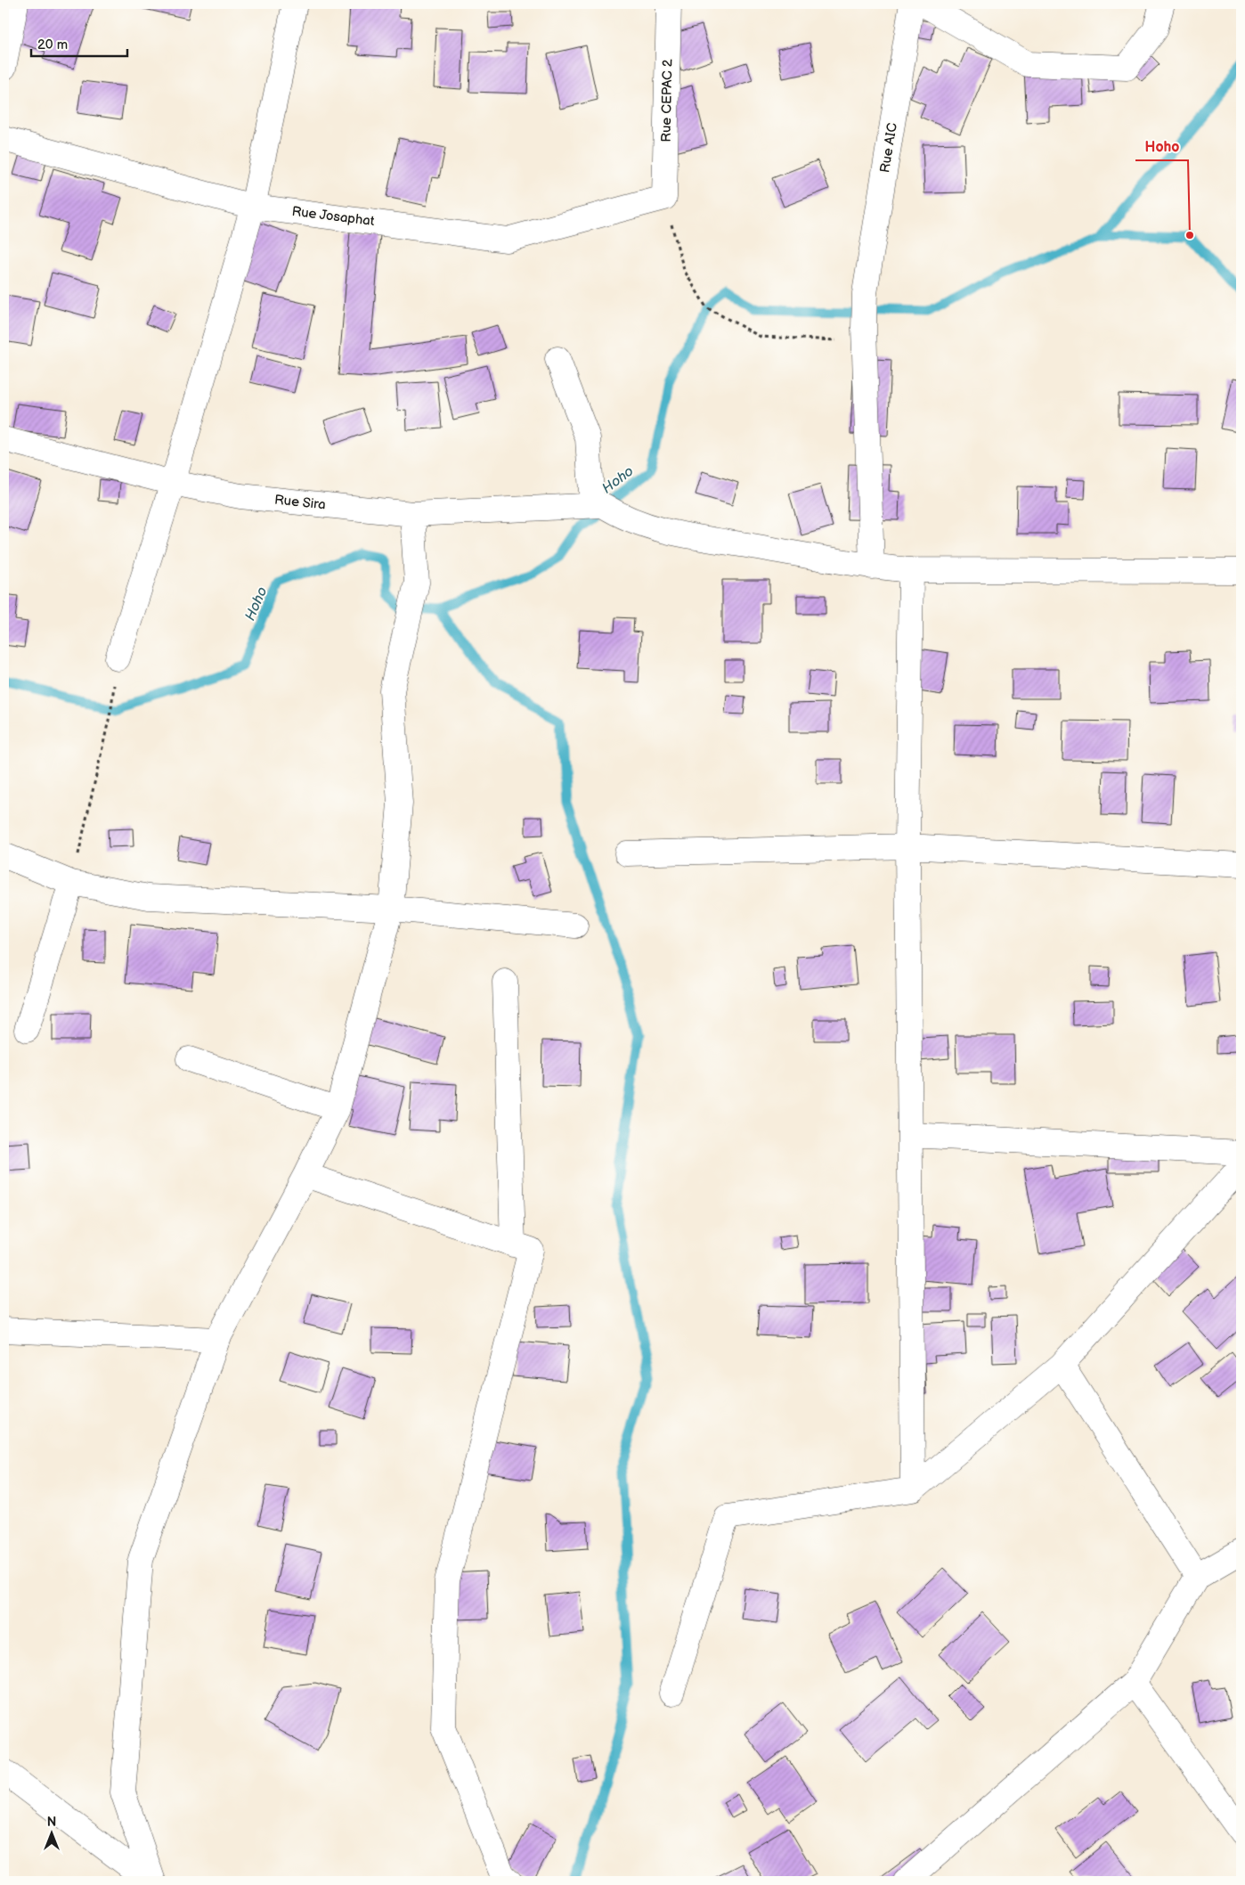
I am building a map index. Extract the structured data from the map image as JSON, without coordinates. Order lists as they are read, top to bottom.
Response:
{
  "streets": {
    "street": [
      "Rue CEPAC 2",
      "Rue AIC",
      "Rue Josaphat",
      "Rue Sira"
    ]
  },
  "crossings": [
    ["Rue CEPAC 2", "Rue Josaphat"]
  ],
  "water": ["Hoho"],
  "places": ["Hoho"],
  "scale_bar": "20 m",
  "north": "top"
}
